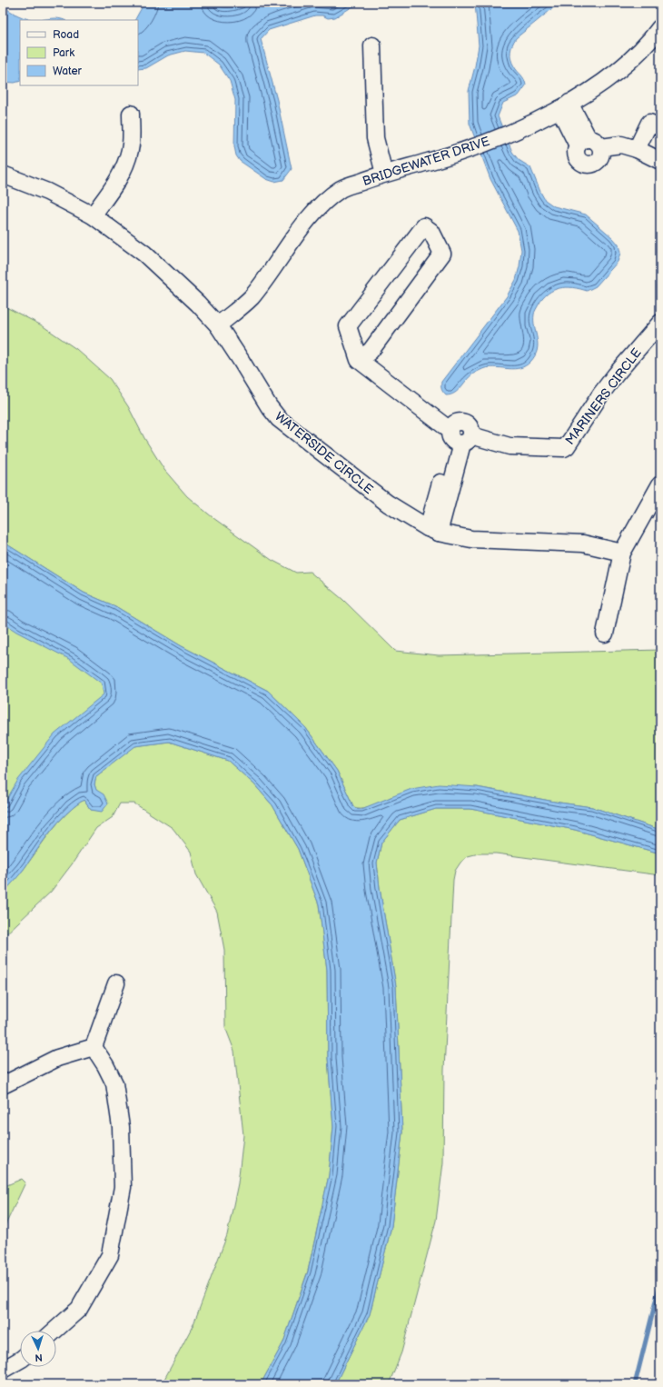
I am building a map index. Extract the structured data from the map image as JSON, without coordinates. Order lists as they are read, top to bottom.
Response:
{
  "streets": {
    "street": ["BRIDGEWATER DRIVE", "MARINERS CIRCLE", "WATERSIDE CIRCLE"]
  },
  "crossings": [
    ["BRIDGEWATER DRIVE", "WATERSIDE CIRCLE"]
  ],
  "legend": ["Road", "Park", "Water"],
  "north": "bottom"
}
